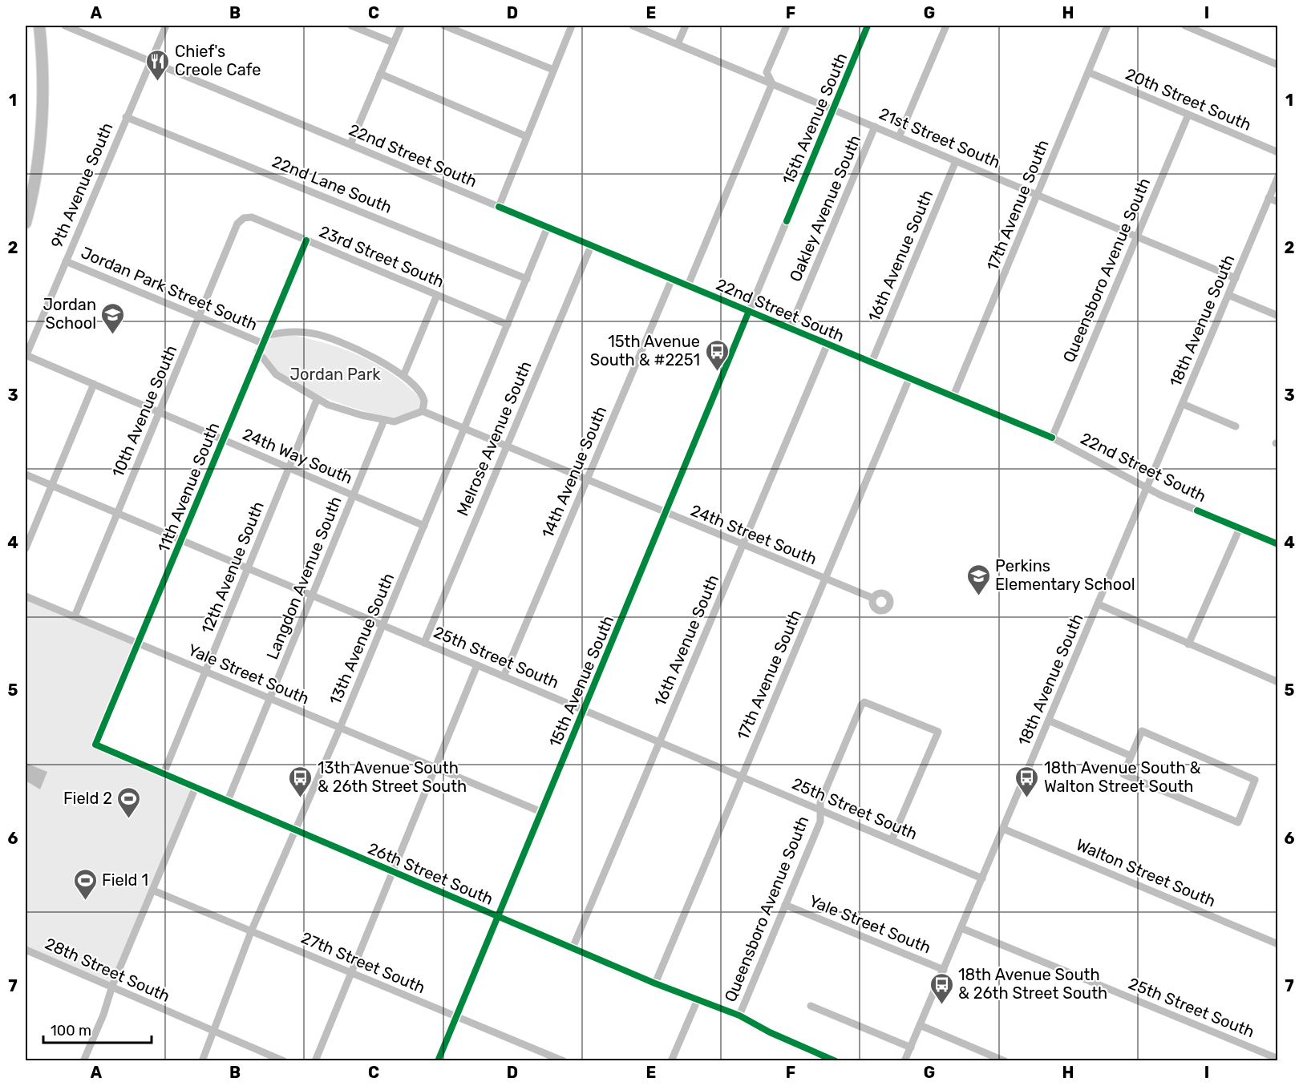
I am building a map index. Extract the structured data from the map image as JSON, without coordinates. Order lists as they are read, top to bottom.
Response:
{
  "streets": {
    "street": [
      "20th Street South",
      "15th Avenue South",
      "21st Street South",
      "22nd Street South",
      "22nd Lane South",
      "9th Avenue South",
      "17th Avenue South",
      "Oakley Avenue South",
      "16th Avenue South",
      "23rd Street South",
      "Queensboro Avenue South",
      "Jordan Park Street South",
      "18th Avenue South",
      "10th Avenue South",
      "Melrose Avenue South",
      "24th Way South",
      "14th Avenue South",
      "11th Avenue South",
      "24th Street South",
      "12th Avenue South",
      "Langdon Avenue South",
      "13th Avenue South",
      "25th Street South",
      "Yale Street South",
      "Walton Street South",
      "26th Street South",
      "27th Street South",
      "28th Street South"
    ]
  },
  "crossings": [
    ["20th Street South", "17th Avenue South"],
    ["20th Street South", "Queensboro Avenue South"],
    ["15th Avenue South", "21st Street South"],
    ["15th Avenue South", "22nd Street South"],
    ["15th Avenue South", "24th Street South"],
    ["15th Avenue South", "25th Street South"],
    ["15th Avenue South", "Yale Street South"],
    ["15th Avenue South", "26th Street South"],
    ["15th Avenue South", "27th Street South"],
    ["21st Street South", "17th Avenue South"],
    ["21st Street South", "Oakley Avenue South"],
    ["21st Street South", "16th Avenue South"],
    ["21st Street South", "Queensboro Avenue South"],
    ["21st Street South", "18th Avenue South"],
    ["22nd Street South", "9th Avenue South"],
    ["22nd Street South", "17th Avenue South"],
    ["22nd Street South", "Oakley Avenue South"],
    ["22nd Street South", "16th Avenue South"],
    ["22nd Street South", "Queensboro Avenue South"],
    ["22nd Street South", "18th Avenue South"],
    ["22nd Street South", "Melrose Avenue South"],
    ["22nd Street South", "14th Avenue South"],
    ["22nd Street South", "13th Avenue South"],
    ["22nd Lane South", "9th Avenue South"],
    ["22nd Lane South", "13th Avenue South"],
    ["9th Avenue South", "Jordan Park Street South"],
    ["17th Avenue South", "24th Street South"],
    ["17th Avenue South", "25th Street South"],
    ["17th Avenue South", "26th Street South"],
    ["16th Avenue South", "24th Street South"],
    ["16th Avenue South", "25th Street South"],
    ["16th Avenue South", "26th Street South"],
    ["23rd Street South", "10th Avenue South"],
    ["23rd Street South", "11th Avenue South"],
    ["23rd Street South", "13th Avenue South"],
    ["Queensboro Avenue South", "25th Street South"],
    ["Queensboro Avenue South", "Yale Street South"],
    ["Queensboro Avenue South", "26th Street South"],
    ["Jordan Park Street South", "10th Avenue South"],
    ["Jordan Park Street South", "11th Avenue South"],
    ["Jordan Park Street South", "12th Avenue South"],
    ["Jordan Park Street South", "Langdon Avenue South"],
    ["18th Avenue South", "25th Street South"],
    ["18th Avenue South", "Yale Street South"],
    ["18th Avenue South", "Walton Street South"],
    ["10th Avenue South", "24th Way South"],
    ["10th Avenue South", "25th Street South"],
    ["10th Avenue South", "Yale Street South"],
    ["Melrose Avenue South", "24th Street South"],
    ["Melrose Avenue South", "25th Street South"],
    ["24th Way South", "11th Avenue South"],
    ["24th Way South", "12th Avenue South"],
    ["24th Way South", "Langdon Avenue South"],
    ["24th Way South", "13th Avenue South"],
    ["14th Avenue South", "24th Street South"],
    ["14th Avenue South", "25th Street South"],
    ["11th Avenue South", "25th Street South"],
    ["11th Avenue South", "Yale Street South"],
    ["11th Avenue South", "26th Street South"],
    ["24th Street South", "13th Avenue South"],
    ["12th Avenue South", "25th Street South"],
    ["12th Avenue South", "Yale Street South"],
    ["12th Avenue South", "26th Street South"],
    ["Langdon Avenue South", "25th Street South"],
    ["Langdon Avenue South", "Yale Street South"],
    ["Langdon Avenue South", "26th Street South"],
    ["13th Avenue South", "25th Street South"],
    ["13th Avenue South", "Yale Street South"],
    ["13th Avenue South", "26th Street South"],
    ["13th Avenue South", "27th Street South"],
    ["13th Avenue South", "28th Street South"]
  ],
  "parks": ["Jordan Park"],
  "places": {
    "restaurant": ["Chief's Creole Cafe"],
    "school or university": ["Jordan School", "Perkins Elementary School"],
    "bus stop": [
      "15th Avenue South & #2251",
      "13th Avenue South & 26th Street South",
      "18th Avenue South & Walton Street South",
      "18th Avenue South & 26th Street South"
    ],
    "sports": ["Field 2", "Field 1"]
  },
  "scale_bar": "100 m",
  "grid": {
    "columns": [
      "A",
      "B",
      "C",
      "D",
      "E",
      "F",
      "G",
      "H",
      "I"
    ],
    "rows": [
      "1",
      "2",
      "3",
      "4",
      "5",
      "6",
      "7"
    ]
  }
}
